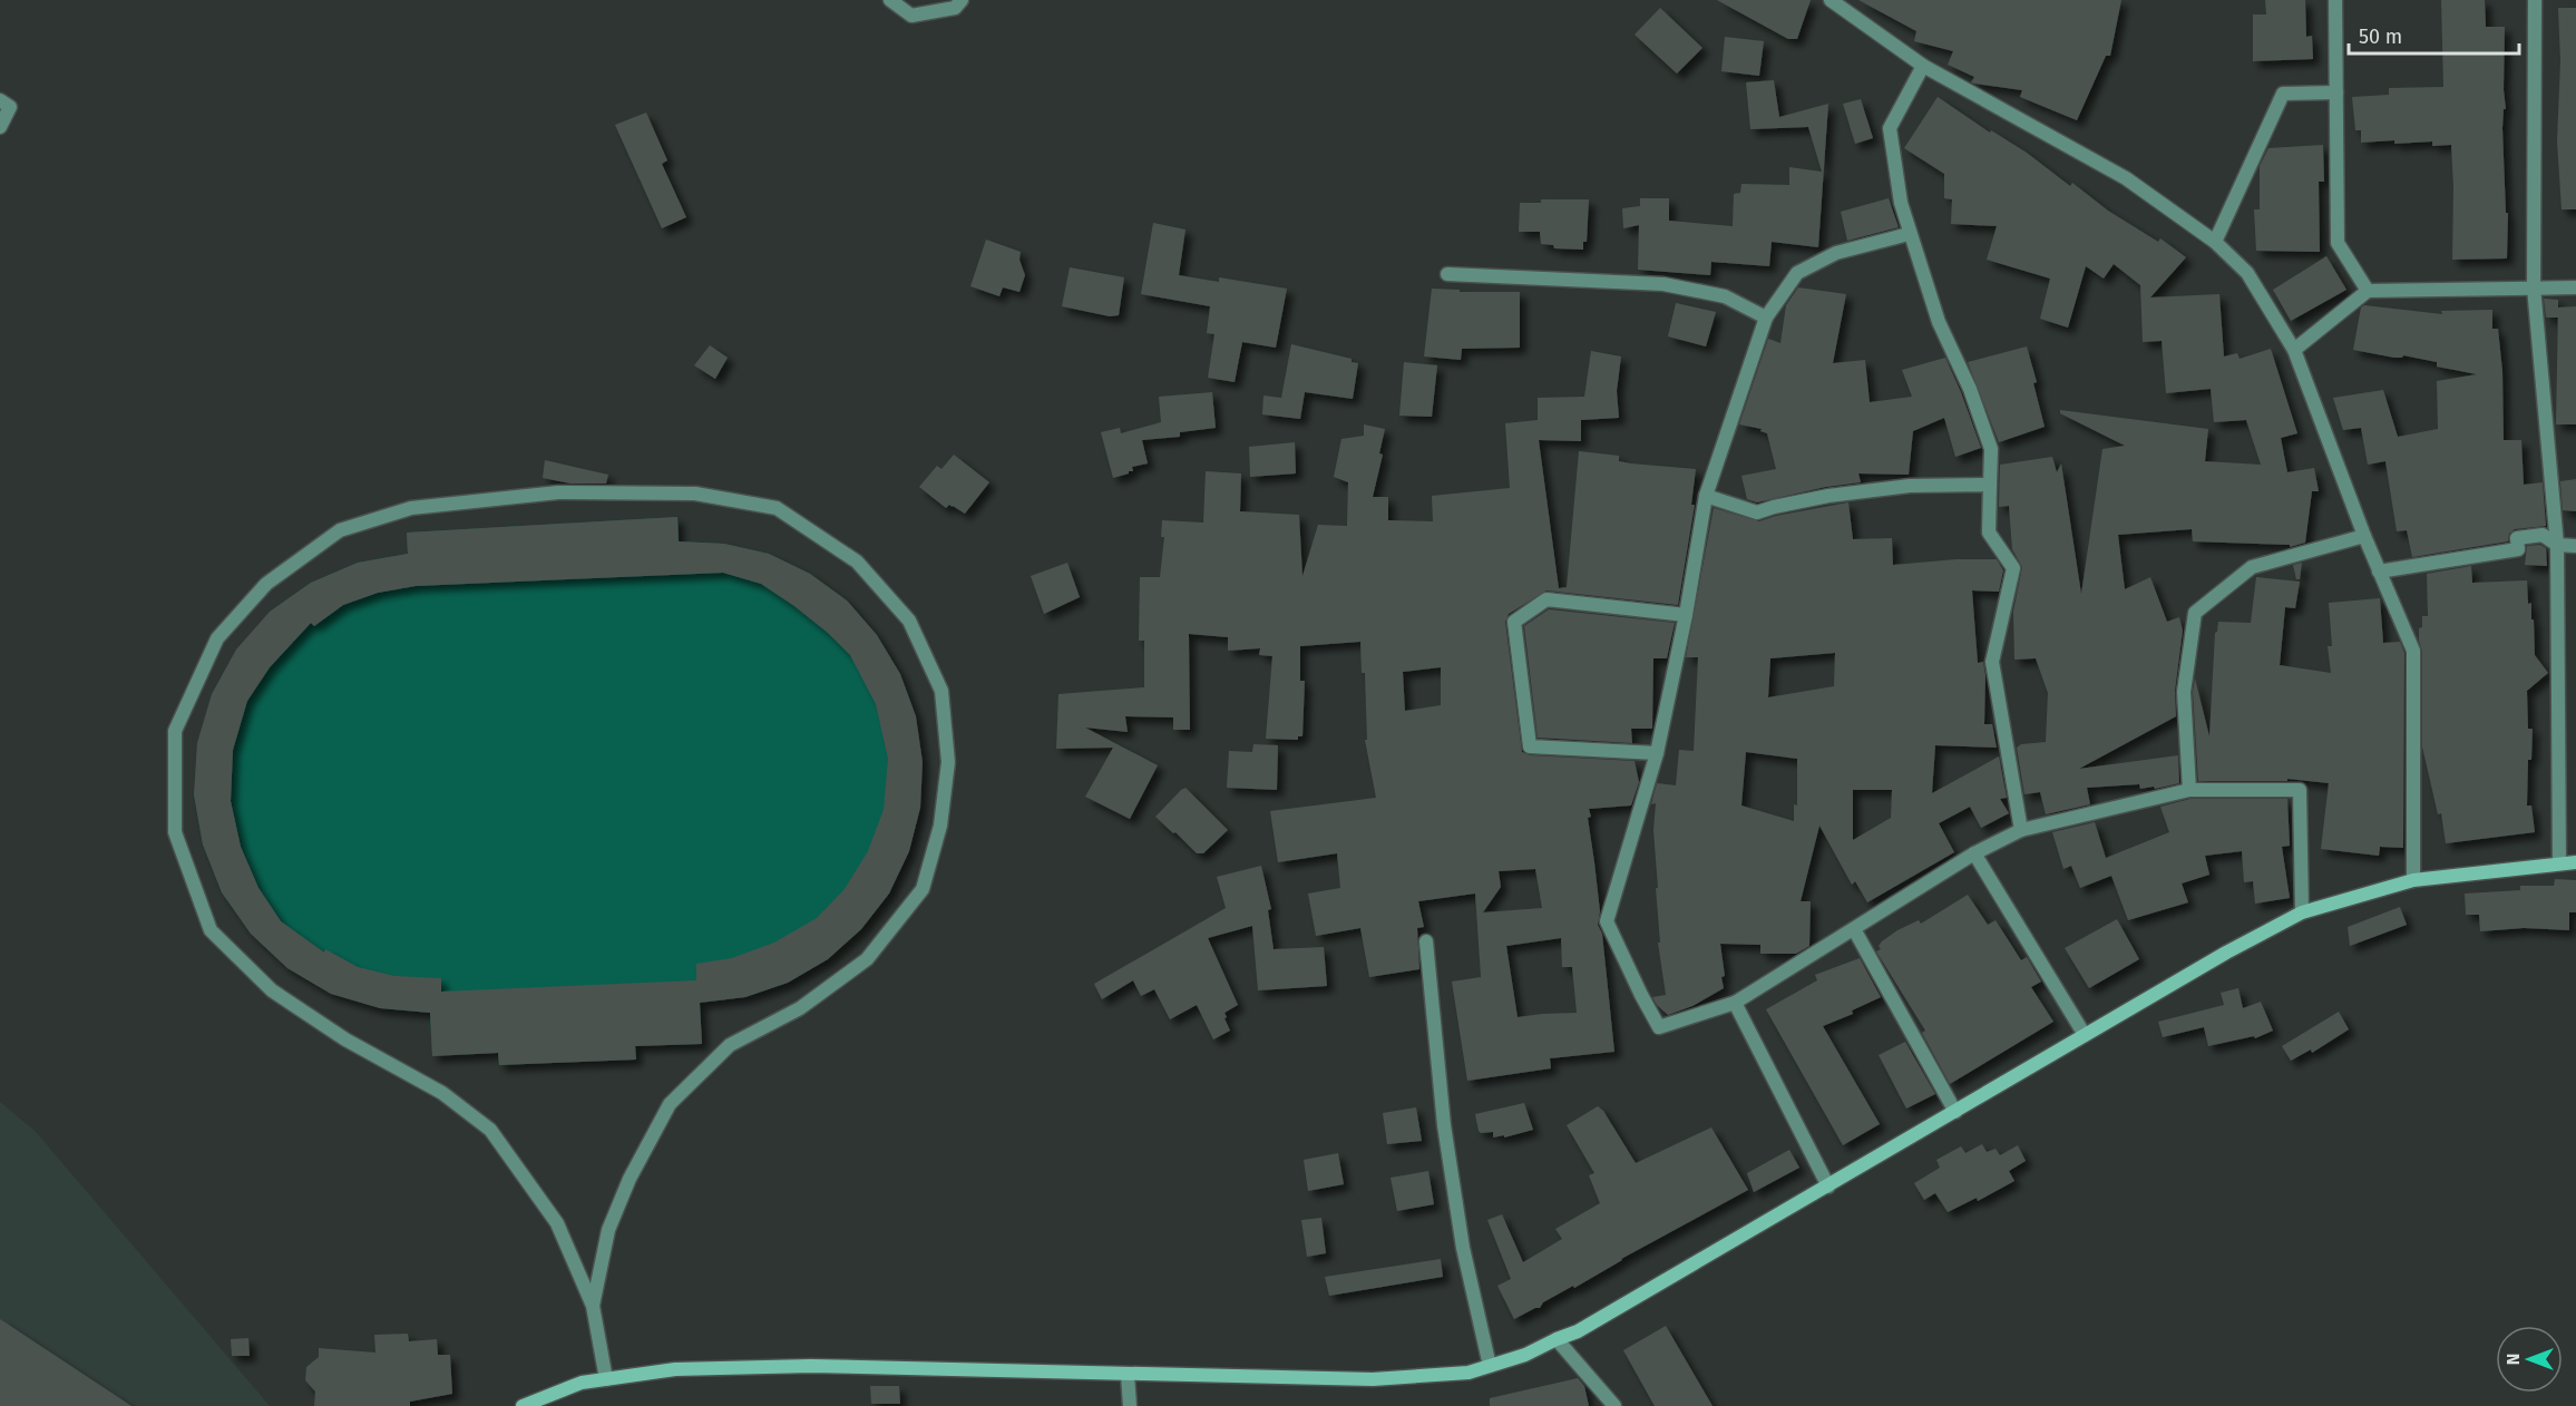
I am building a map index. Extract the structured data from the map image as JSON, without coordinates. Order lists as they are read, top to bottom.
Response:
{
  "scale_bar": "50 m",
  "north": "left"
}
